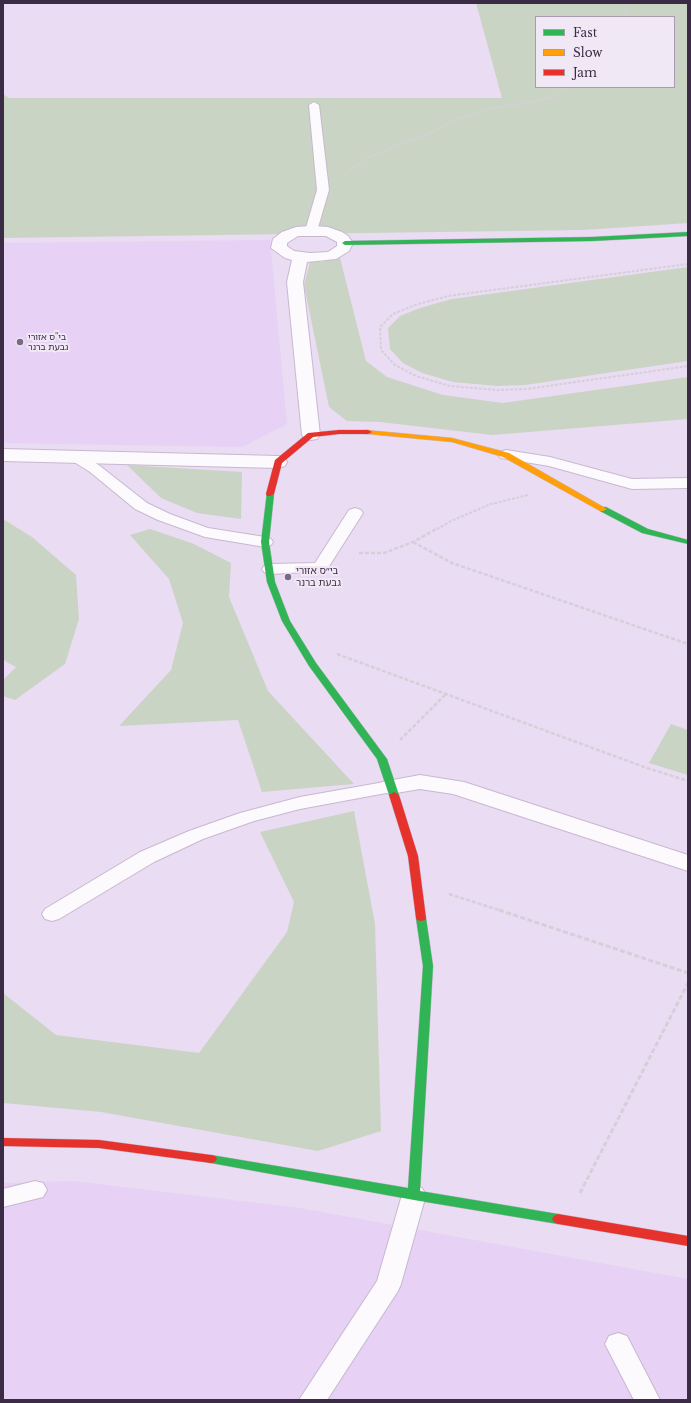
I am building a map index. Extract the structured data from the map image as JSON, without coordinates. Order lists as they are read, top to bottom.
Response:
{
  "places": ["בי\"ס אזורי גבעת ברנר", "בי״ס אזורי גבעת ברנר"],
  "legend": ["Fast", "Slow", "Jam"]
}
